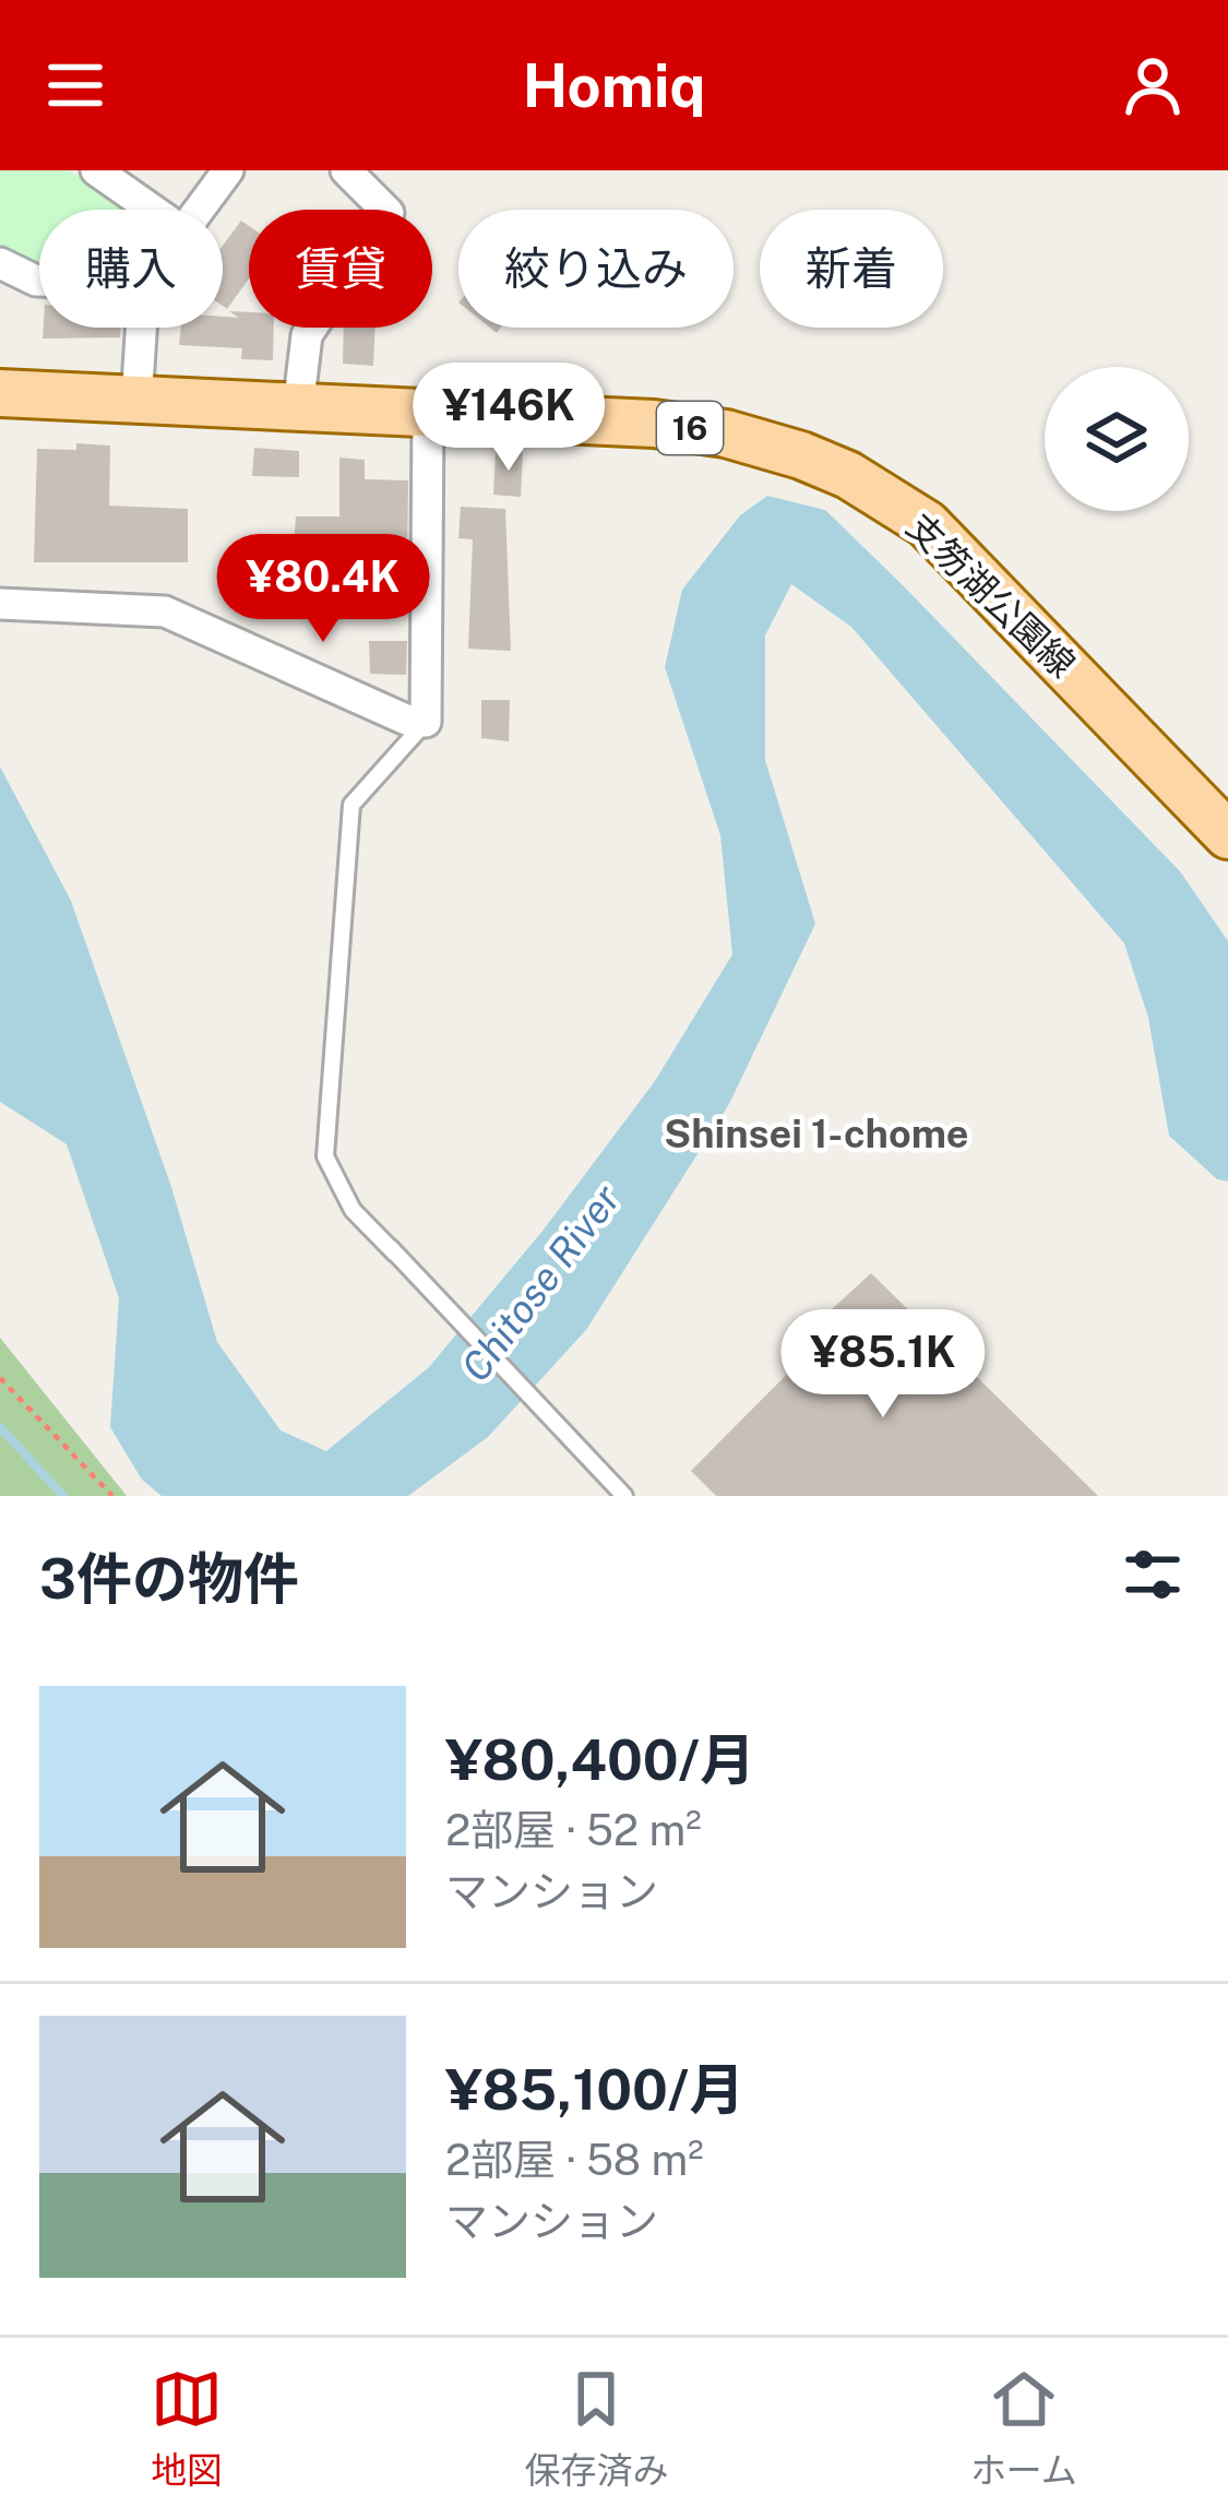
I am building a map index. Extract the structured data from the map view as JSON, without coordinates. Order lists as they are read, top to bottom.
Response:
{
  "streets": {
    "main road": ["16", "支笏湖公園線"]
  },
  "districts": ["Shinsei 1-chome"],
  "water": ["Chitose River"],
  "page": {
    "header": "Homiq",
    "chip": [
      "購入",
      "賃貸",
      "絞り込み",
      "新着"
    ],
    "price": ["¥146K", "¥80.4K", "¥85.1K"],
    "heading": "3件の物件",
    "list": [
      {
        "name": "¥80,400/月",
        "note": "2部屋 · 52 m² · マンション"
      },
      {
        "name": "¥85,100/月",
        "note": "2部屋 · 58 m² · マンション"
      }
    ],
    "tabs": ["地図", "保存済み", "ホーム"]
  }
}
